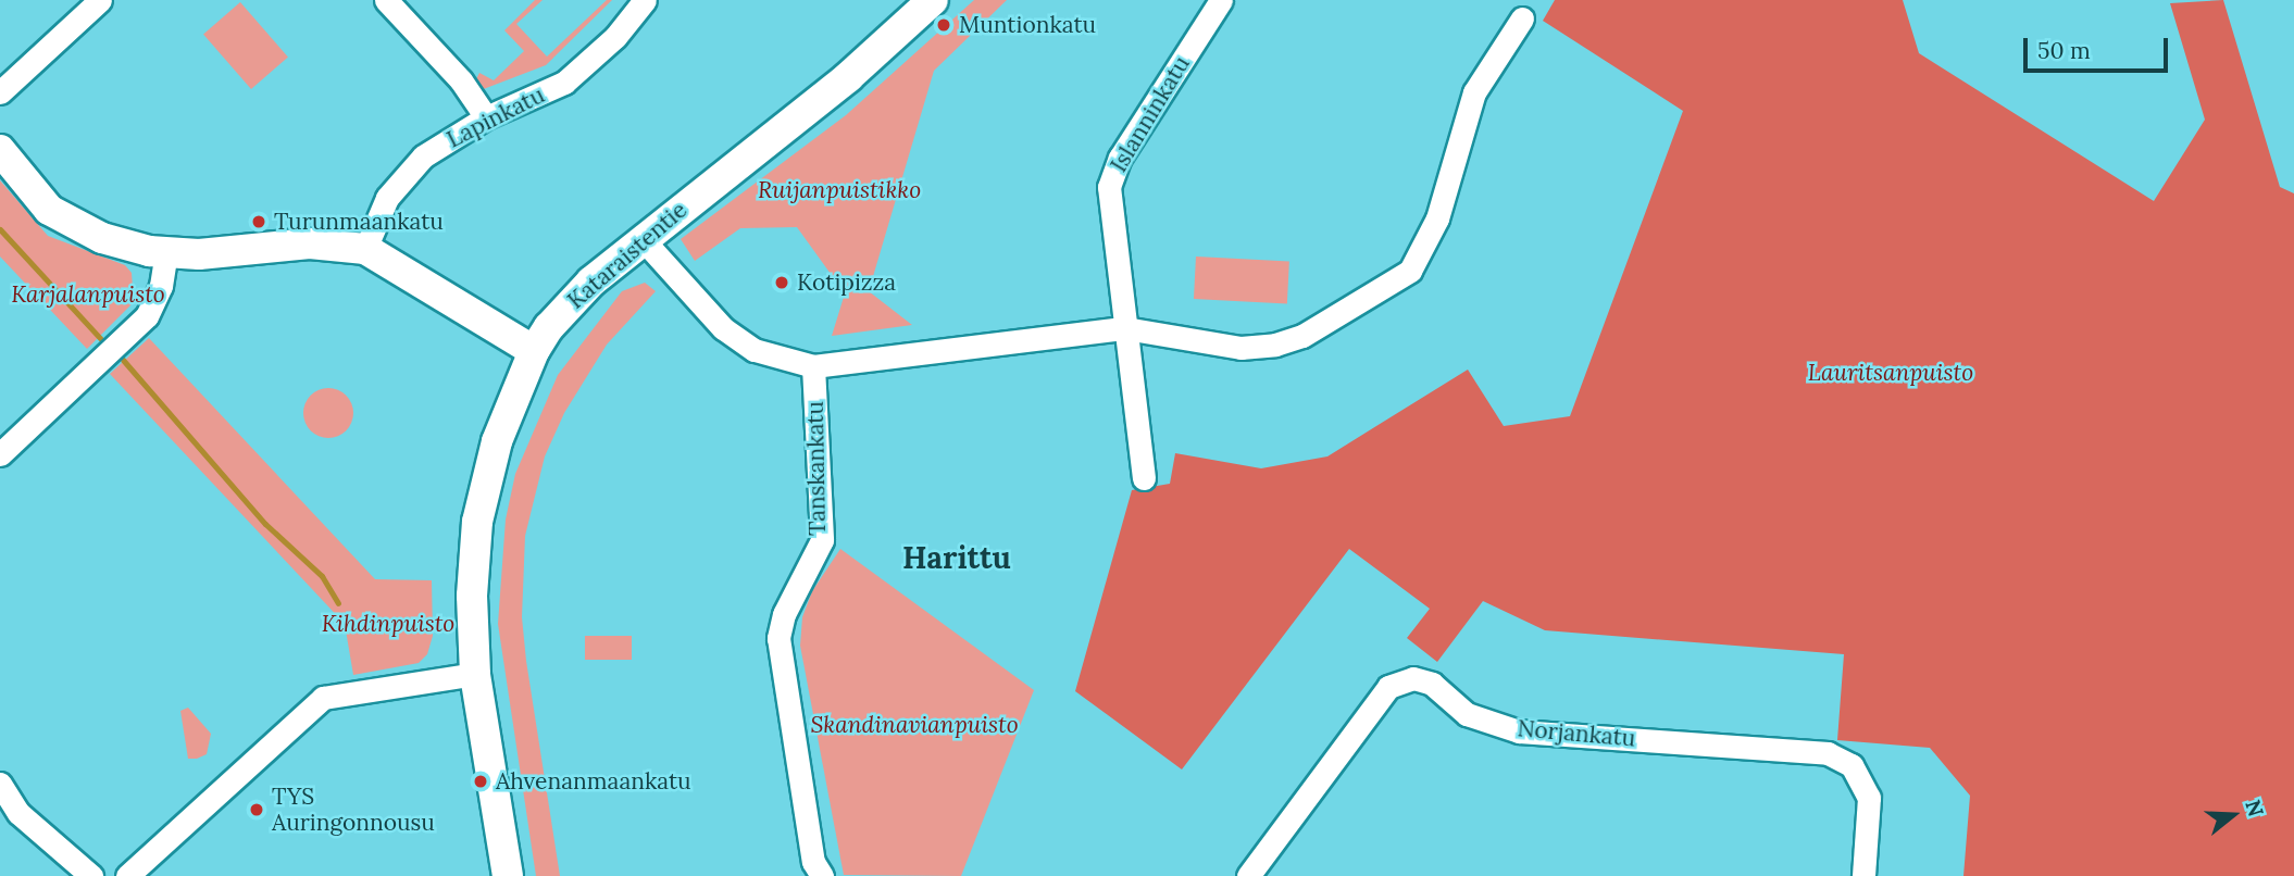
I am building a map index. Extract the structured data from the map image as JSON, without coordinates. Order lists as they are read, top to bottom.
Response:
{
  "streets": {
    "street": [
      "Islanninkatu",
      "Lapinkatu",
      "Kataraistentie",
      "Tanskankatu",
      "Norjankatu"
    ]
  },
  "districts": ["Harittu"],
  "parks": [
    "Ruijanpuistikko",
    "Karjalanpuisto",
    "Lauritsanpuisto",
    "Kihdinpuisto",
    "Skandinavianpuisto"
  ],
  "places": [
    "Muntionkatu",
    "Turunmaankatu",
    "Kotipizza",
    "Ahvenanmaankatu",
    "TYS Auringonnousu"
  ],
  "scale_bar": "50 m",
  "north": "right"
}
